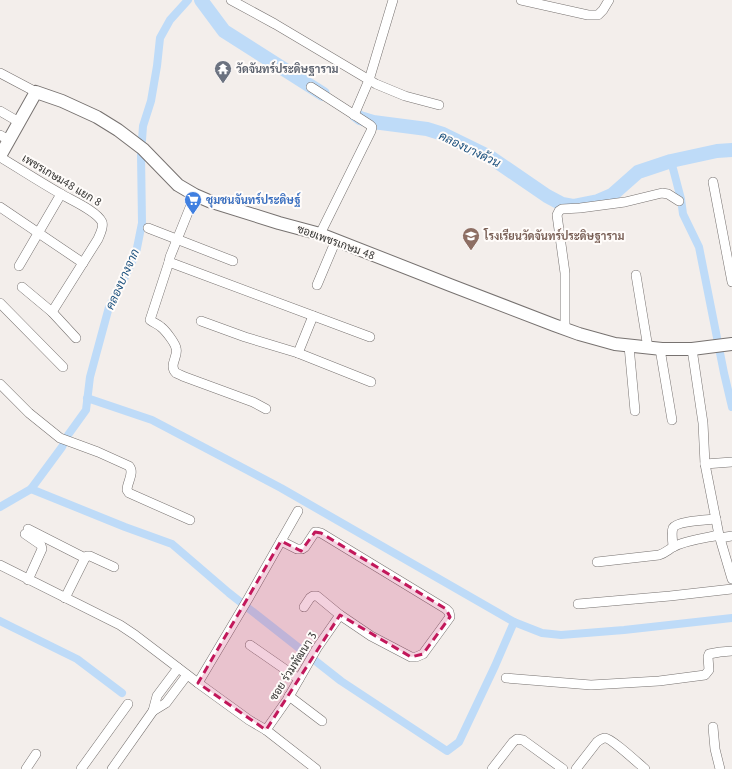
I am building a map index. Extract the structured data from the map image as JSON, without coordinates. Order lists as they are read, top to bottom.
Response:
{
  "streets": {
    "street": ["เพชรเกษม48 แยก 8", "ซอยเพชรเกษม 48", "ซอย ร่วมพัฒนา 3"]
  },
  "water": ["คลองบางด้วน", "คลองบางจาก"],
  "places": {
    "temple": ["วัดจันทร์ประดิษฐาราม"],
    "supermarket": ["ชุมชนจันทร์ประดิษฐ์"],
    "school or university": ["โรงเรียนวัดจันทร์ประดิษฐาราม"]
  }
}
